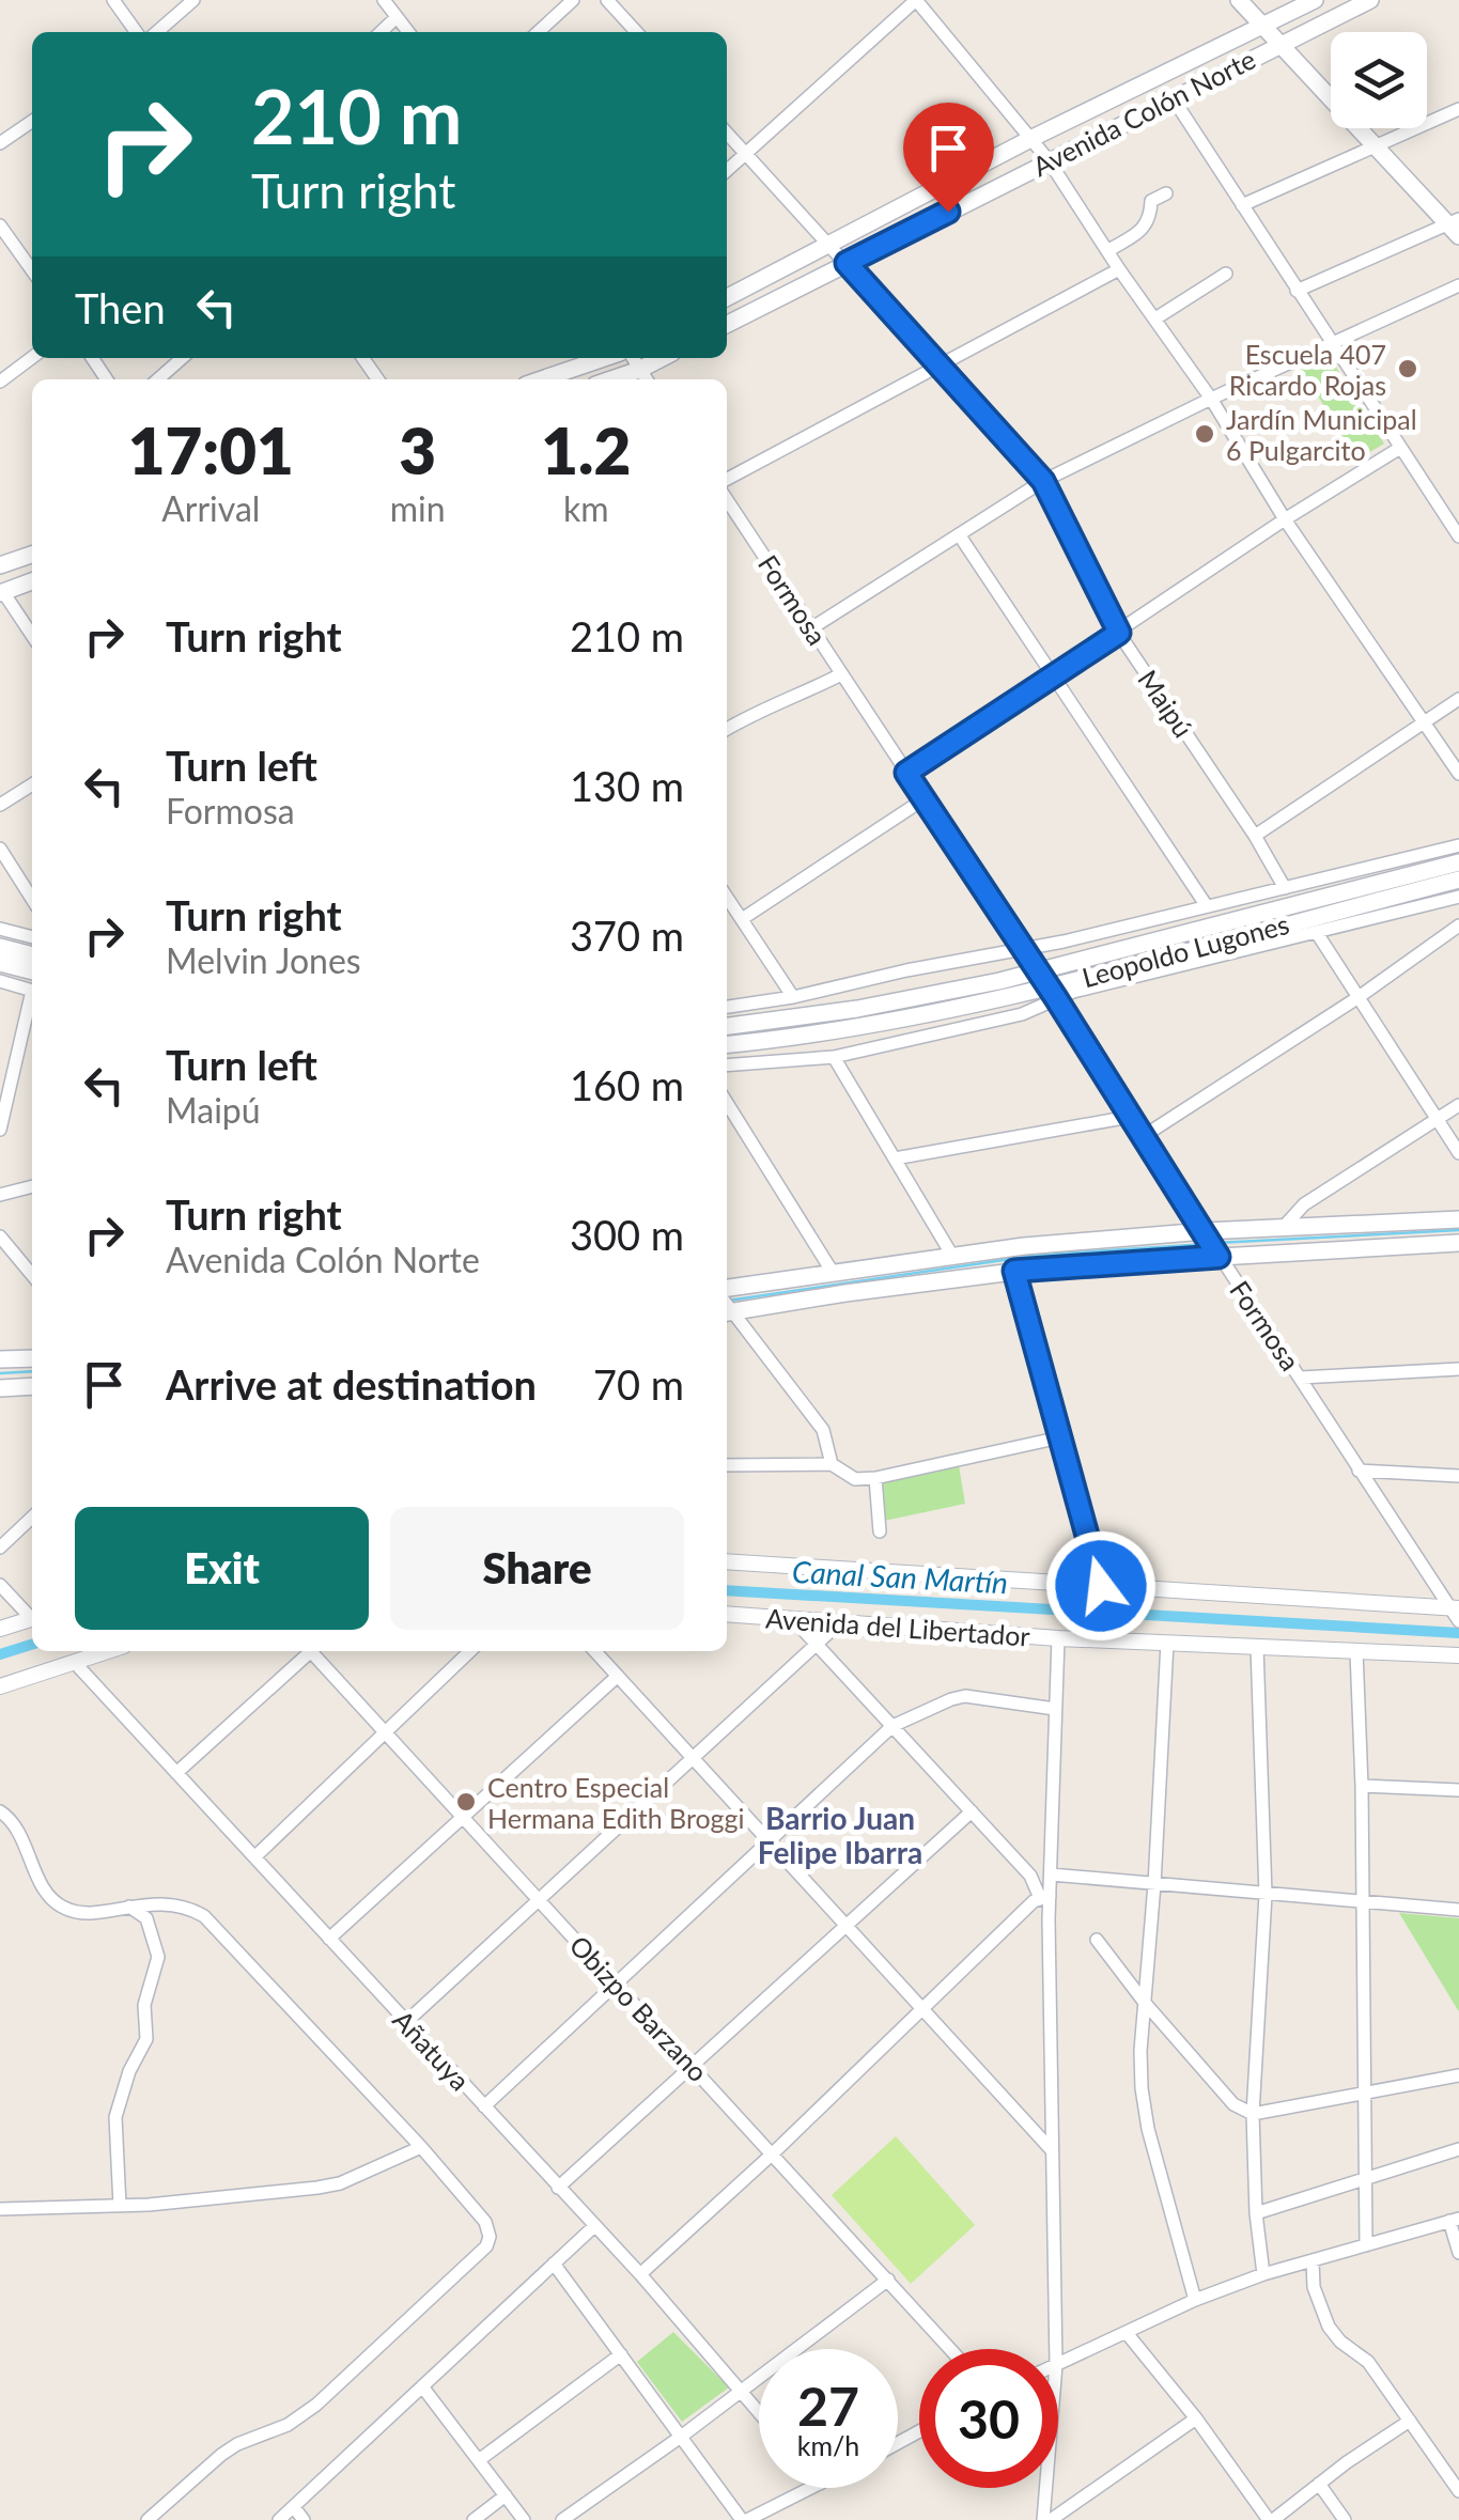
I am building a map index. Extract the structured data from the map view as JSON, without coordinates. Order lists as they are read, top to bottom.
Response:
{
  "streets": {
    "main road": ["Avenida Colón Norte", "Leopoldo Lugones"],
    "street": [
      "Formosa",
      "Maipú",
      "Avenida del Libertador",
      "Obizpo Barzano",
      "Añatuya"
    ]
  },
  "crossings": [
    ["Avenida Colón Norte", "Maipú"],
    ["Formosa", "Leopoldo Lugones"],
    ["Formosa", "Avenida del Libertador"]
  ],
  "districts": ["Barrio Juan Felipe Ibarra"],
  "water": ["Canal San Martín"],
  "places": ["Escuela 407 Ricardo Rojas", "Jardín Municipal 6 Pulgarcito", "Centro Especial Hermana Edith Broggi"],
  "page": {
    "turn": ["210 m", "Turn right"],
    "then": "Then",
    "eta": [
      "17:01",
      "Arrival",
      "3",
      "min",
      "1.2",
      "km"
    ],
    "list": [
      {
        "name": "Turn right",
        "value": "210 m"
      },
      {
        "name": "Turn left",
        "note": "Formosa",
        "value": "130 m"
      },
      {
        "name": "Turn right",
        "note": "Melvin Jones",
        "value": "370 m"
      },
      {
        "name": "Turn left",
        "note": "Maipú",
        "value": "160 m"
      },
      {
        "name": "Turn right",
        "note": "Avenida Colón Norte",
        "value": "300 m"
      },
      {
        "name": "Arrive at destination",
        "value": "70 m"
      }
    ],
    "buttons": ["Exit", "Share"],
    "speed": "27 km/h",
    "limit": "30"
  }
}
